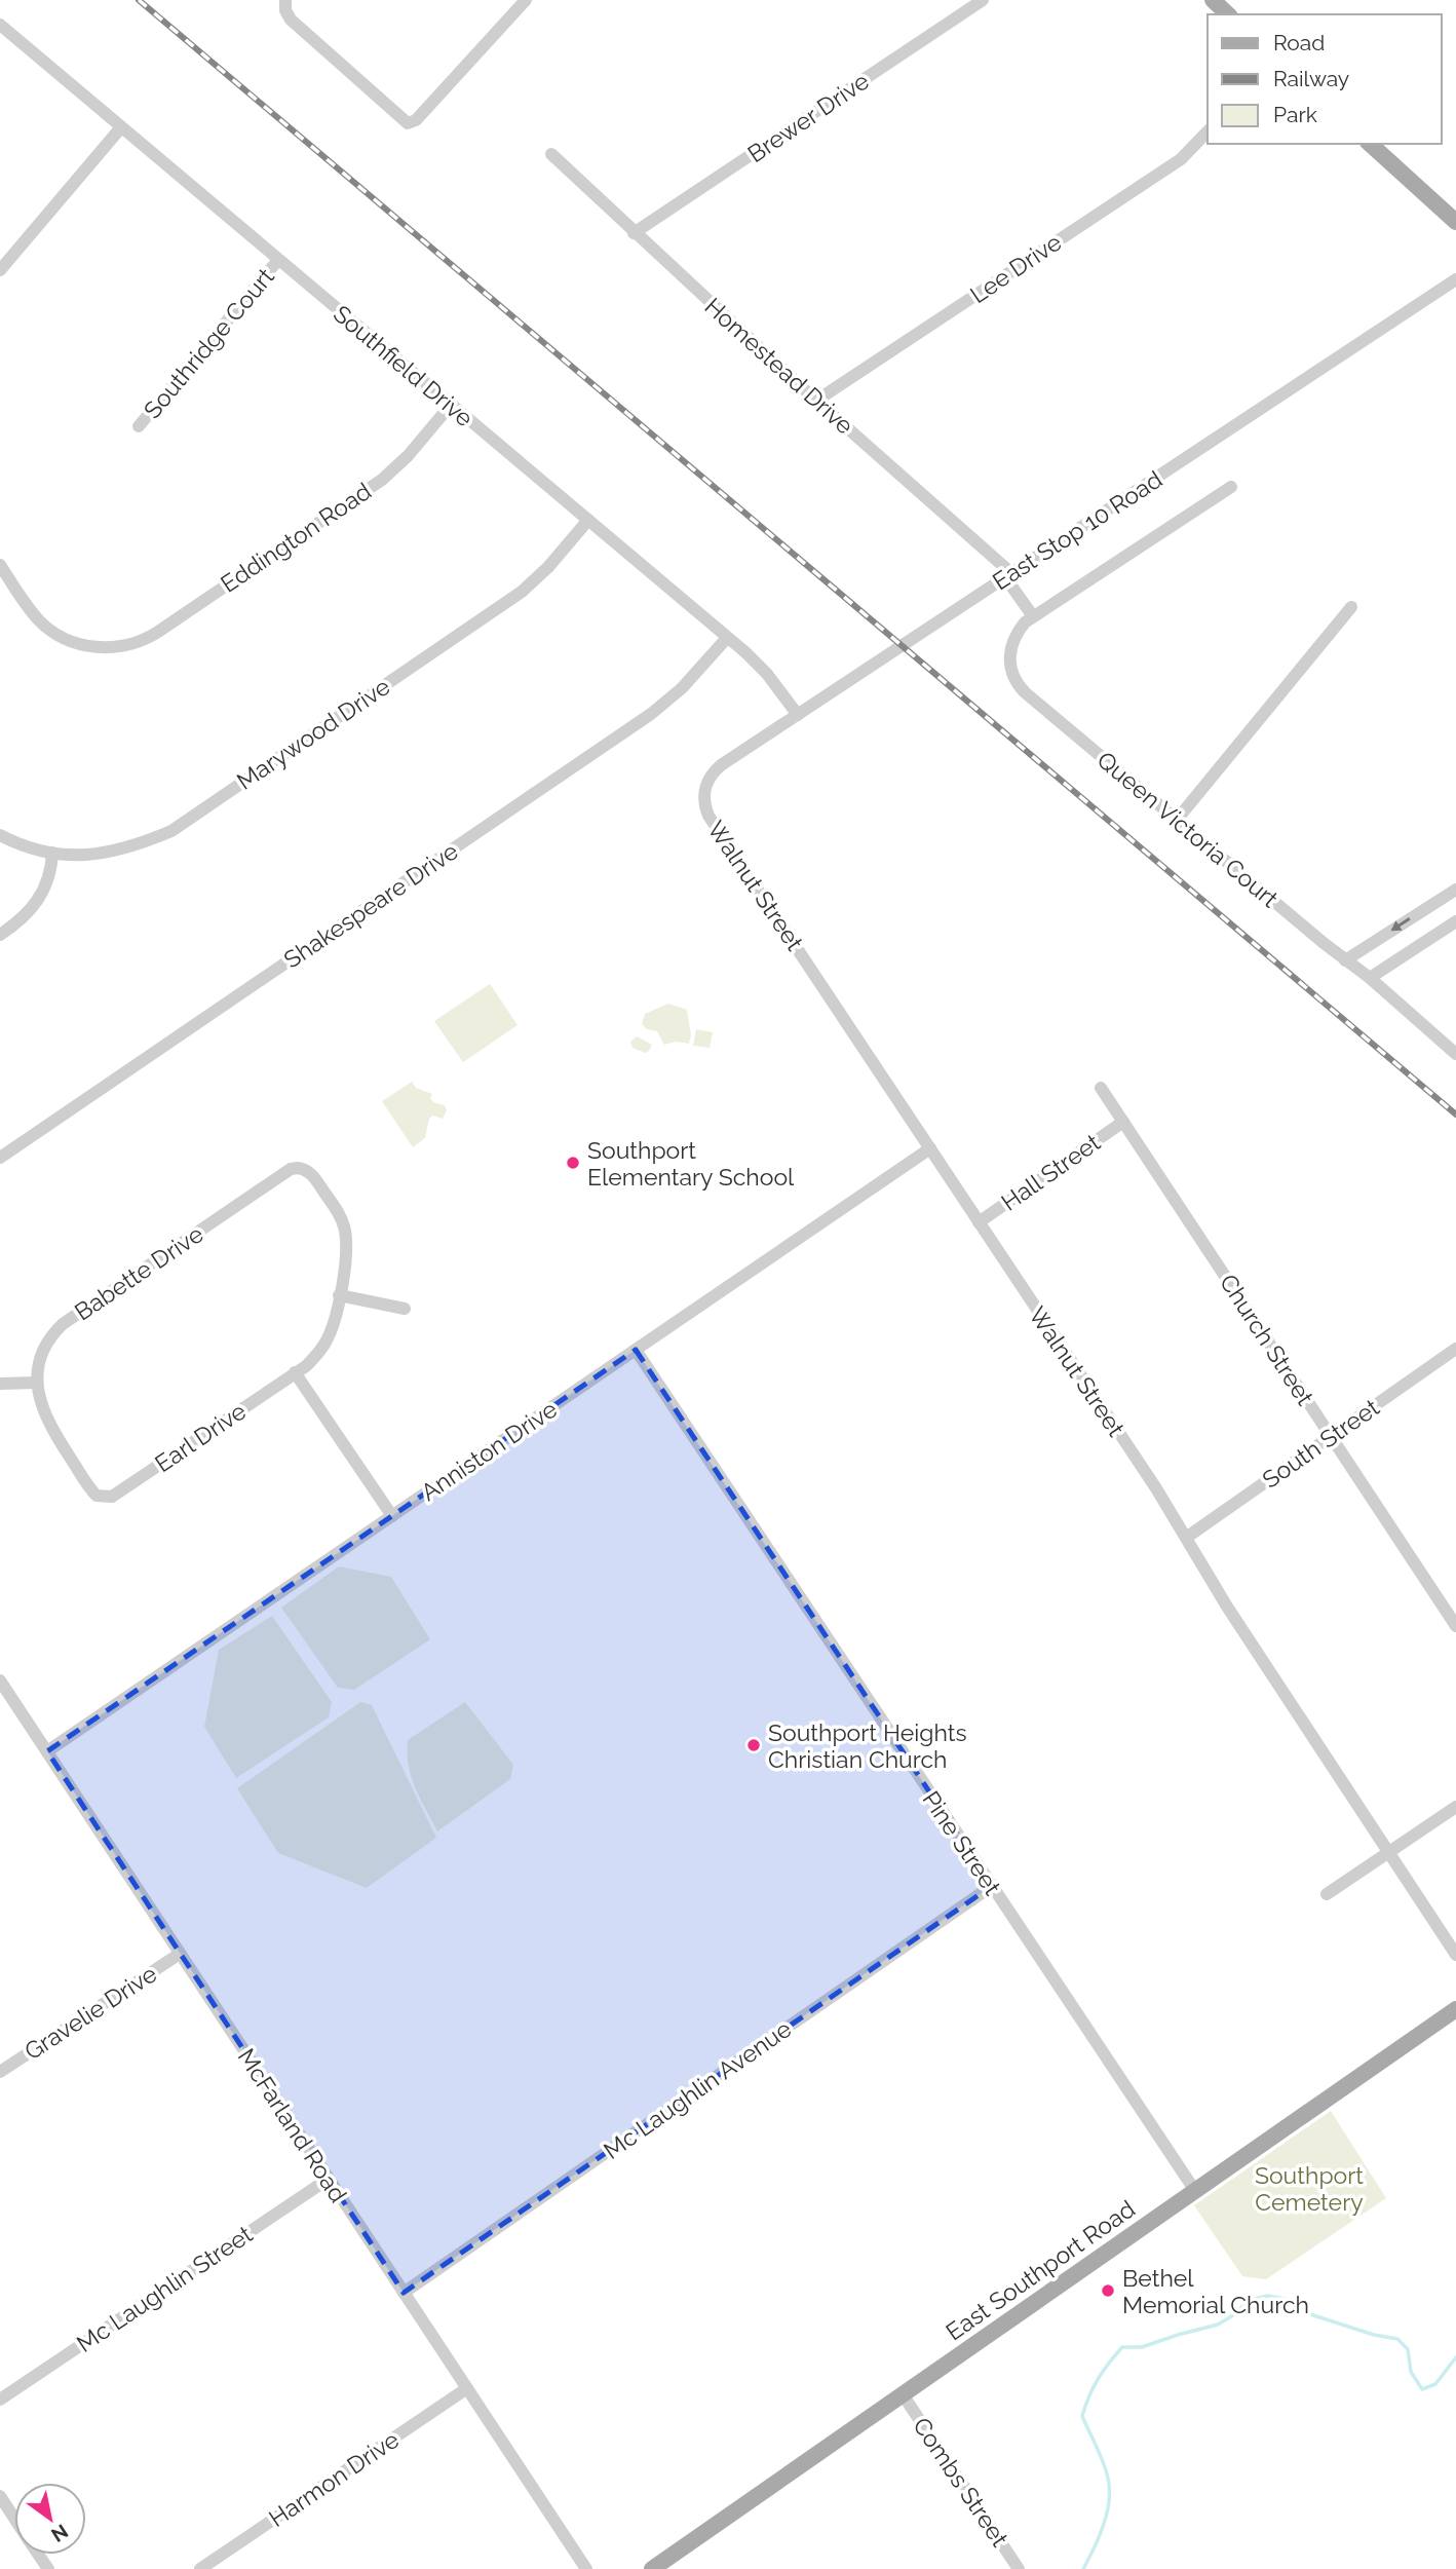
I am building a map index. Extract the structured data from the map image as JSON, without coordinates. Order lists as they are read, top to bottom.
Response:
{
  "streets": {
    "main road": ["East Southport Road"],
    "street": [
      "Brewer Drive",
      "Lee Drive",
      "Southridge Court",
      "Southfield Drive",
      "Homestead Drive",
      "East Stop 10 Road",
      "Eddington Road",
      "Marywood Drive",
      "Queen Victoria Court",
      "Walnut Street",
      "Shakespeare Drive",
      "Hall Street",
      "Babette Drive",
      "Church Street",
      "Earl Drive",
      "South Street",
      "Anniston Drive",
      "Pine Street",
      "Gravelie Drive",
      "Mc Laughlin Avenue",
      "McFarland Road",
      "Mc Laughlin Street",
      "Harmon Drive",
      "Combs Street"
    ]
  },
  "crossings": [
    ["Brewer Drive", "Homestead Drive"],
    ["Lee Drive", "Homestead Drive"],
    ["Southridge Court", "Southfield Drive"],
    ["Southfield Drive", "East Stop 10 Road"],
    ["Southfield Drive", "Eddington Road"],
    ["Southfield Drive", "Marywood Drive"],
    ["Southfield Drive", "Shakespeare Drive"],
    ["Homestead Drive", "East Stop 10 Road"],
    ["East Stop 10 Road", "Walnut Street"],
    ["Walnut Street", "Hall Street"],
    ["Walnut Street", "South Street"],
    ["Walnut Street", "Anniston Drive"],
    ["Hall Street", "Church Street"],
    ["Babette Drive", "Earl Drive"],
    ["Church Street", "South Street"],
    ["Anniston Drive", "Pine Street"],
    ["Anniston Drive", "McFarland Road"],
    ["Pine Street", "Mc Laughlin Avenue"],
    ["Pine Street", "East Southport Road"],
    ["Gravelie Drive", "McFarland Road"],
    ["Mc Laughlin Avenue", "McFarland Road"],
    ["McFarland Road", "Mc Laughlin Street"],
    ["McFarland Road", "Harmon Drive"],
    ["East Southport Road", "Combs Street"]
  ],
  "parks": ["Southport Cemetery"],
  "places": ["Southport Elementary School", "Southport Heights Christian Church", "Bethel Memorial Church"],
  "legend": ["Road", "Railway", "Park"],
  "north": "bottom right"
}
